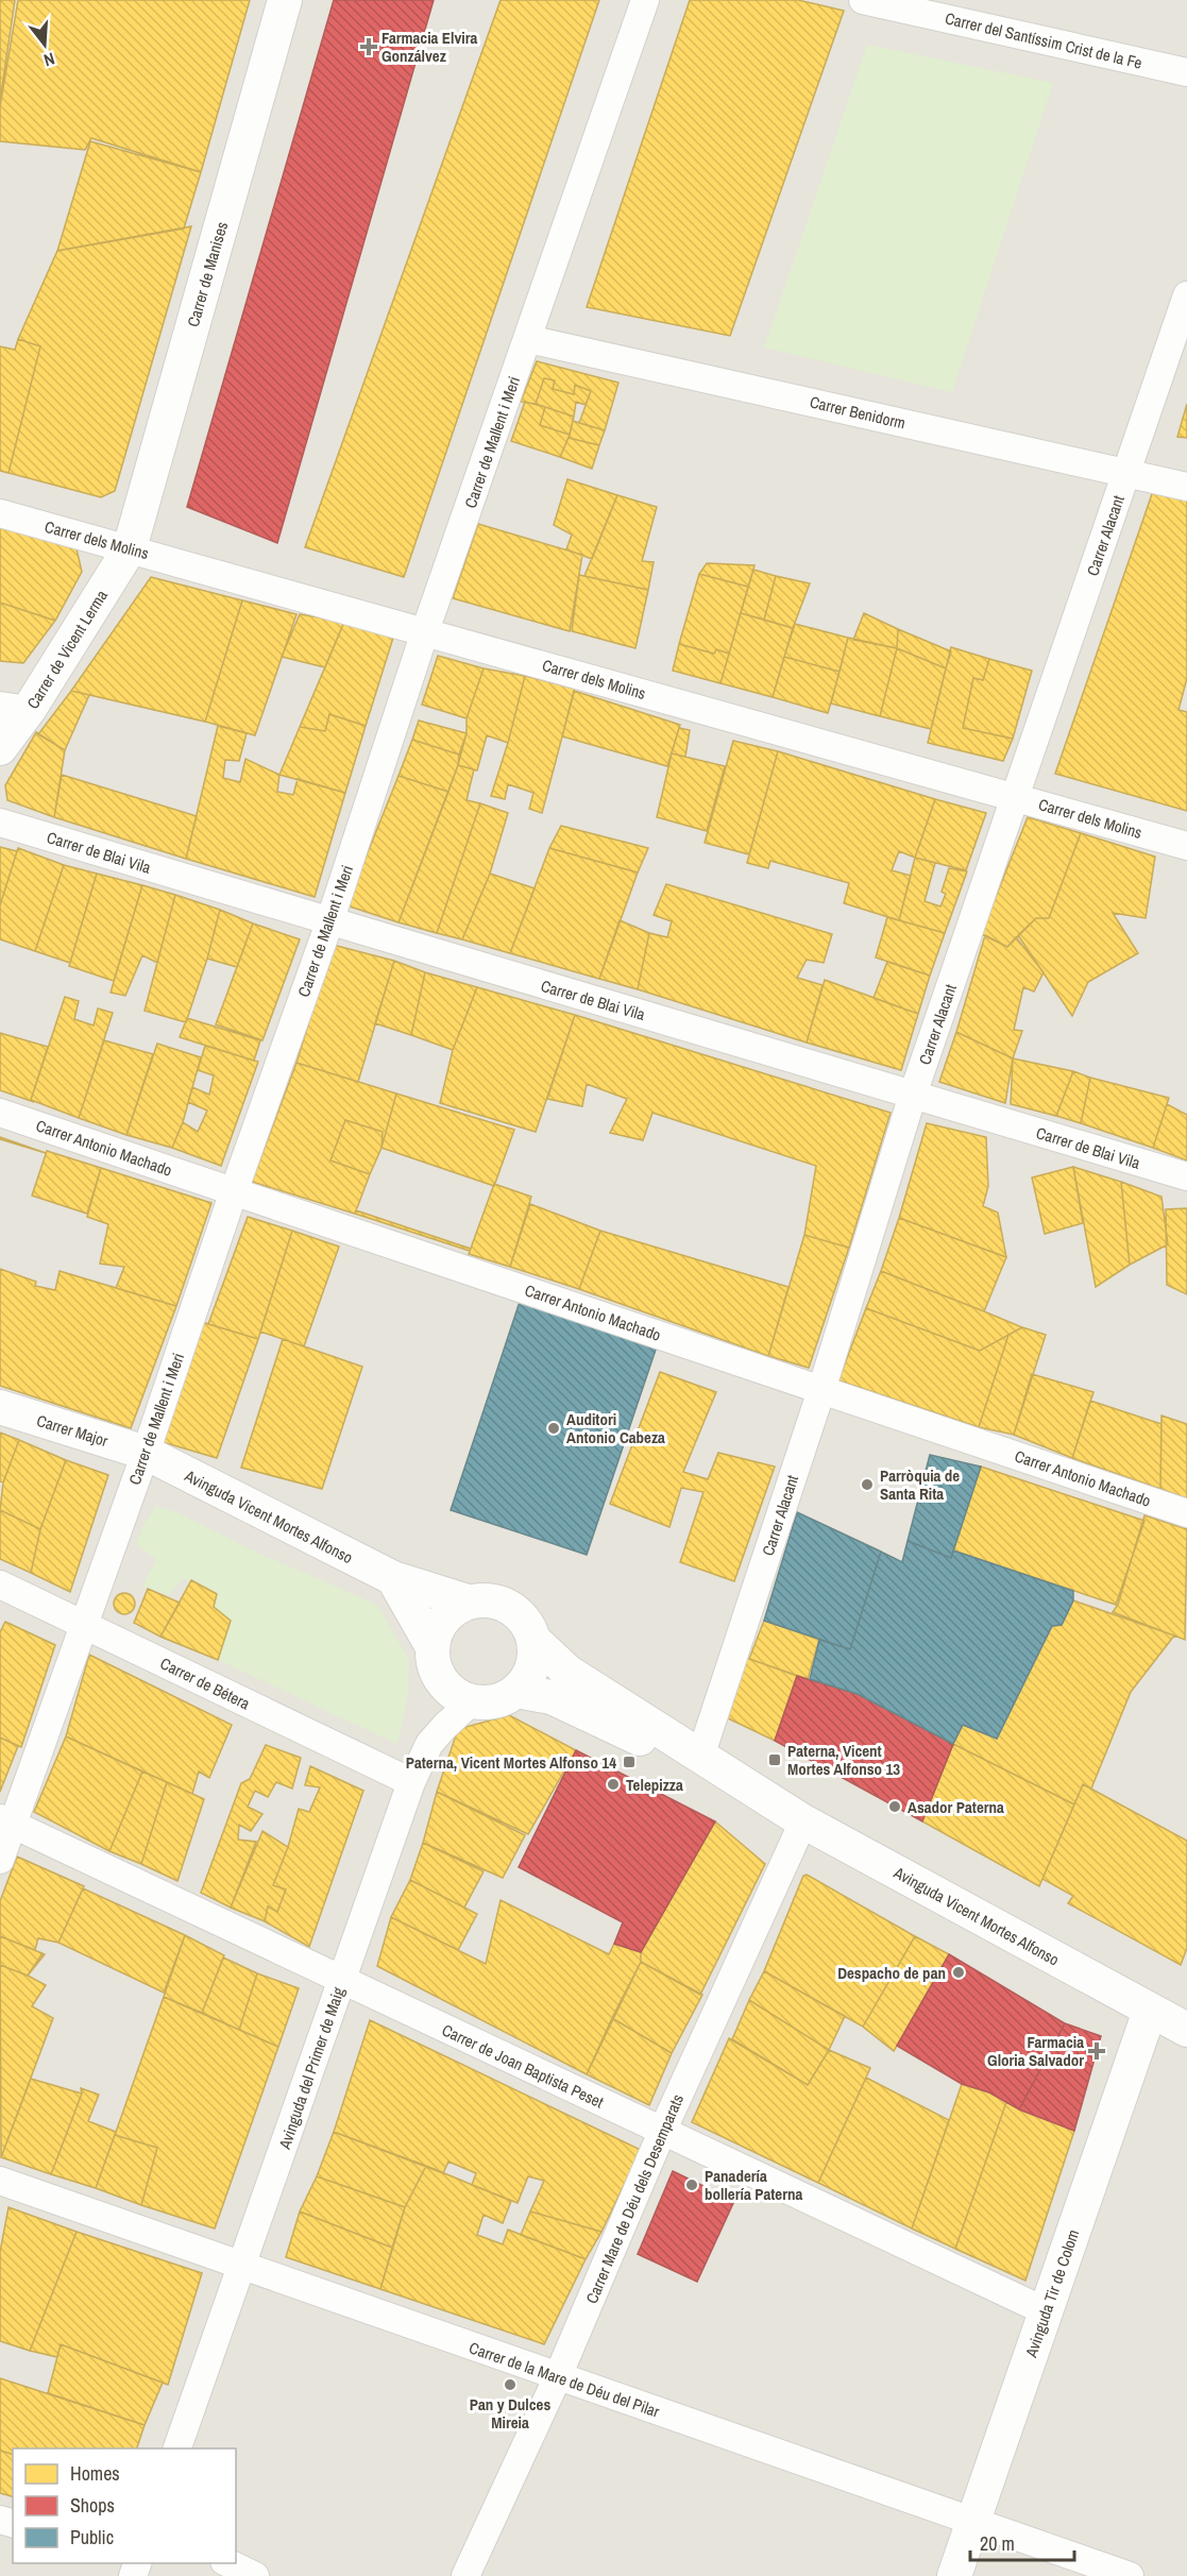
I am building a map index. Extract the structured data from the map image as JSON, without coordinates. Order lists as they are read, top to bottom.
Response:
{
  "streets": {
    "street": [
      "Carrer del Santíssim Crist de la Fe",
      "Carrer de Manises",
      "Carrer Benidorm",
      "Carrer de Mallent i Meri",
      "Carrer Alacant",
      "Carrer dels Molins",
      "Carrer de Vicent Lerma",
      "Carrer de Blai Vila",
      "Carrer Antonio Machado",
      "Carrer Major",
      "Avinguda Vicent Mortes Alfonso",
      "Carrer de Bétera",
      "Carrer de Joan Baptista Peset",
      "Avinguda del Primer de Maig",
      "Carrer Mare de Déu dels Desemparats",
      "Avinguda Tir de Colom",
      "Carrer de la Mare de Déu del Pilar"
    ]
  },
  "crossings": [
    ["Carrer de Manises", "Carrer dels Molins"],
    ["Carrer de Manises", "Carrer de Vicent Lerma"],
    ["Carrer Benidorm", "Carrer de Mallent i Meri"],
    ["Carrer Benidorm", "Carrer Alacant"],
    ["Carrer de Mallent i Meri", "Carrer dels Molins"],
    ["Carrer de Mallent i Meri", "Carrer de Blai Vila"],
    ["Carrer de Mallent i Meri", "Carrer Antonio Machado"],
    ["Carrer de Mallent i Meri", "Carrer Major"],
    ["Carrer de Mallent i Meri", "Avinguda Vicent Mortes Alfonso"],
    ["Carrer de Mallent i Meri", "Carrer de Bétera"],
    ["Carrer de Mallent i Meri", "Carrer de Joan Baptista Peset"],
    ["Carrer Alacant", "Carrer dels Molins"],
    ["Carrer Alacant", "Carrer de Blai Vila"],
    ["Carrer Alacant", "Carrer Antonio Machado"],
    ["Carrer Alacant", "Avinguda Vicent Mortes Alfonso"],
    ["Carrer dels Molins", "Carrer de Vicent Lerma"],
    ["Carrer Major", "Avinguda Vicent Mortes Alfonso"],
    ["Avinguda Vicent Mortes Alfonso", "Avinguda del Primer de Maig"],
    ["Avinguda Vicent Mortes Alfonso", "Carrer Mare de Déu dels Desemparats"],
    ["Avinguda Vicent Mortes Alfonso", "Avinguda Tir de Colom"],
    ["Carrer de Bétera", "Avinguda del Primer de Maig"],
    ["Carrer de Joan Baptista Peset", "Avinguda del Primer de Maig"],
    ["Carrer de Joan Baptista Peset", "Carrer Mare de Déu dels Desemparats"],
    ["Carrer de Joan Baptista Peset", "Avinguda Tir de Colom"],
    ["Avinguda del Primer de Maig", "Carrer de la Mare de Déu del Pilar"],
    ["Carrer Mare de Déu dels Desemparats", "Carrer de la Mare de Déu del Pilar"],
    ["Avinguda Tir de Colom", "Carrer de la Mare de Déu del Pilar"]
  ],
  "places": {
    "health": ["Farmacia Elvira Gonzálvez", "Farmacia Gloria Salvador"],
    "other": [
      "Auditori Antonio Cabeza",
      "Parròquia de Santa Rita",
      "Telepizza",
      "Asador Paterna",
      "Despacho de pan",
      "Panadería bollería Paterna",
      "Pan y Dulces Mireia"
    ],
    "transit": ["Paterna, Vicent Mortes Alfonso 13", "Paterna, Vicent Mortes Alfonso 14"]
  },
  "legend": ["Homes", "Shops", "Public"],
  "scale_bar": "20 m",
  "north": "bottom"
}
